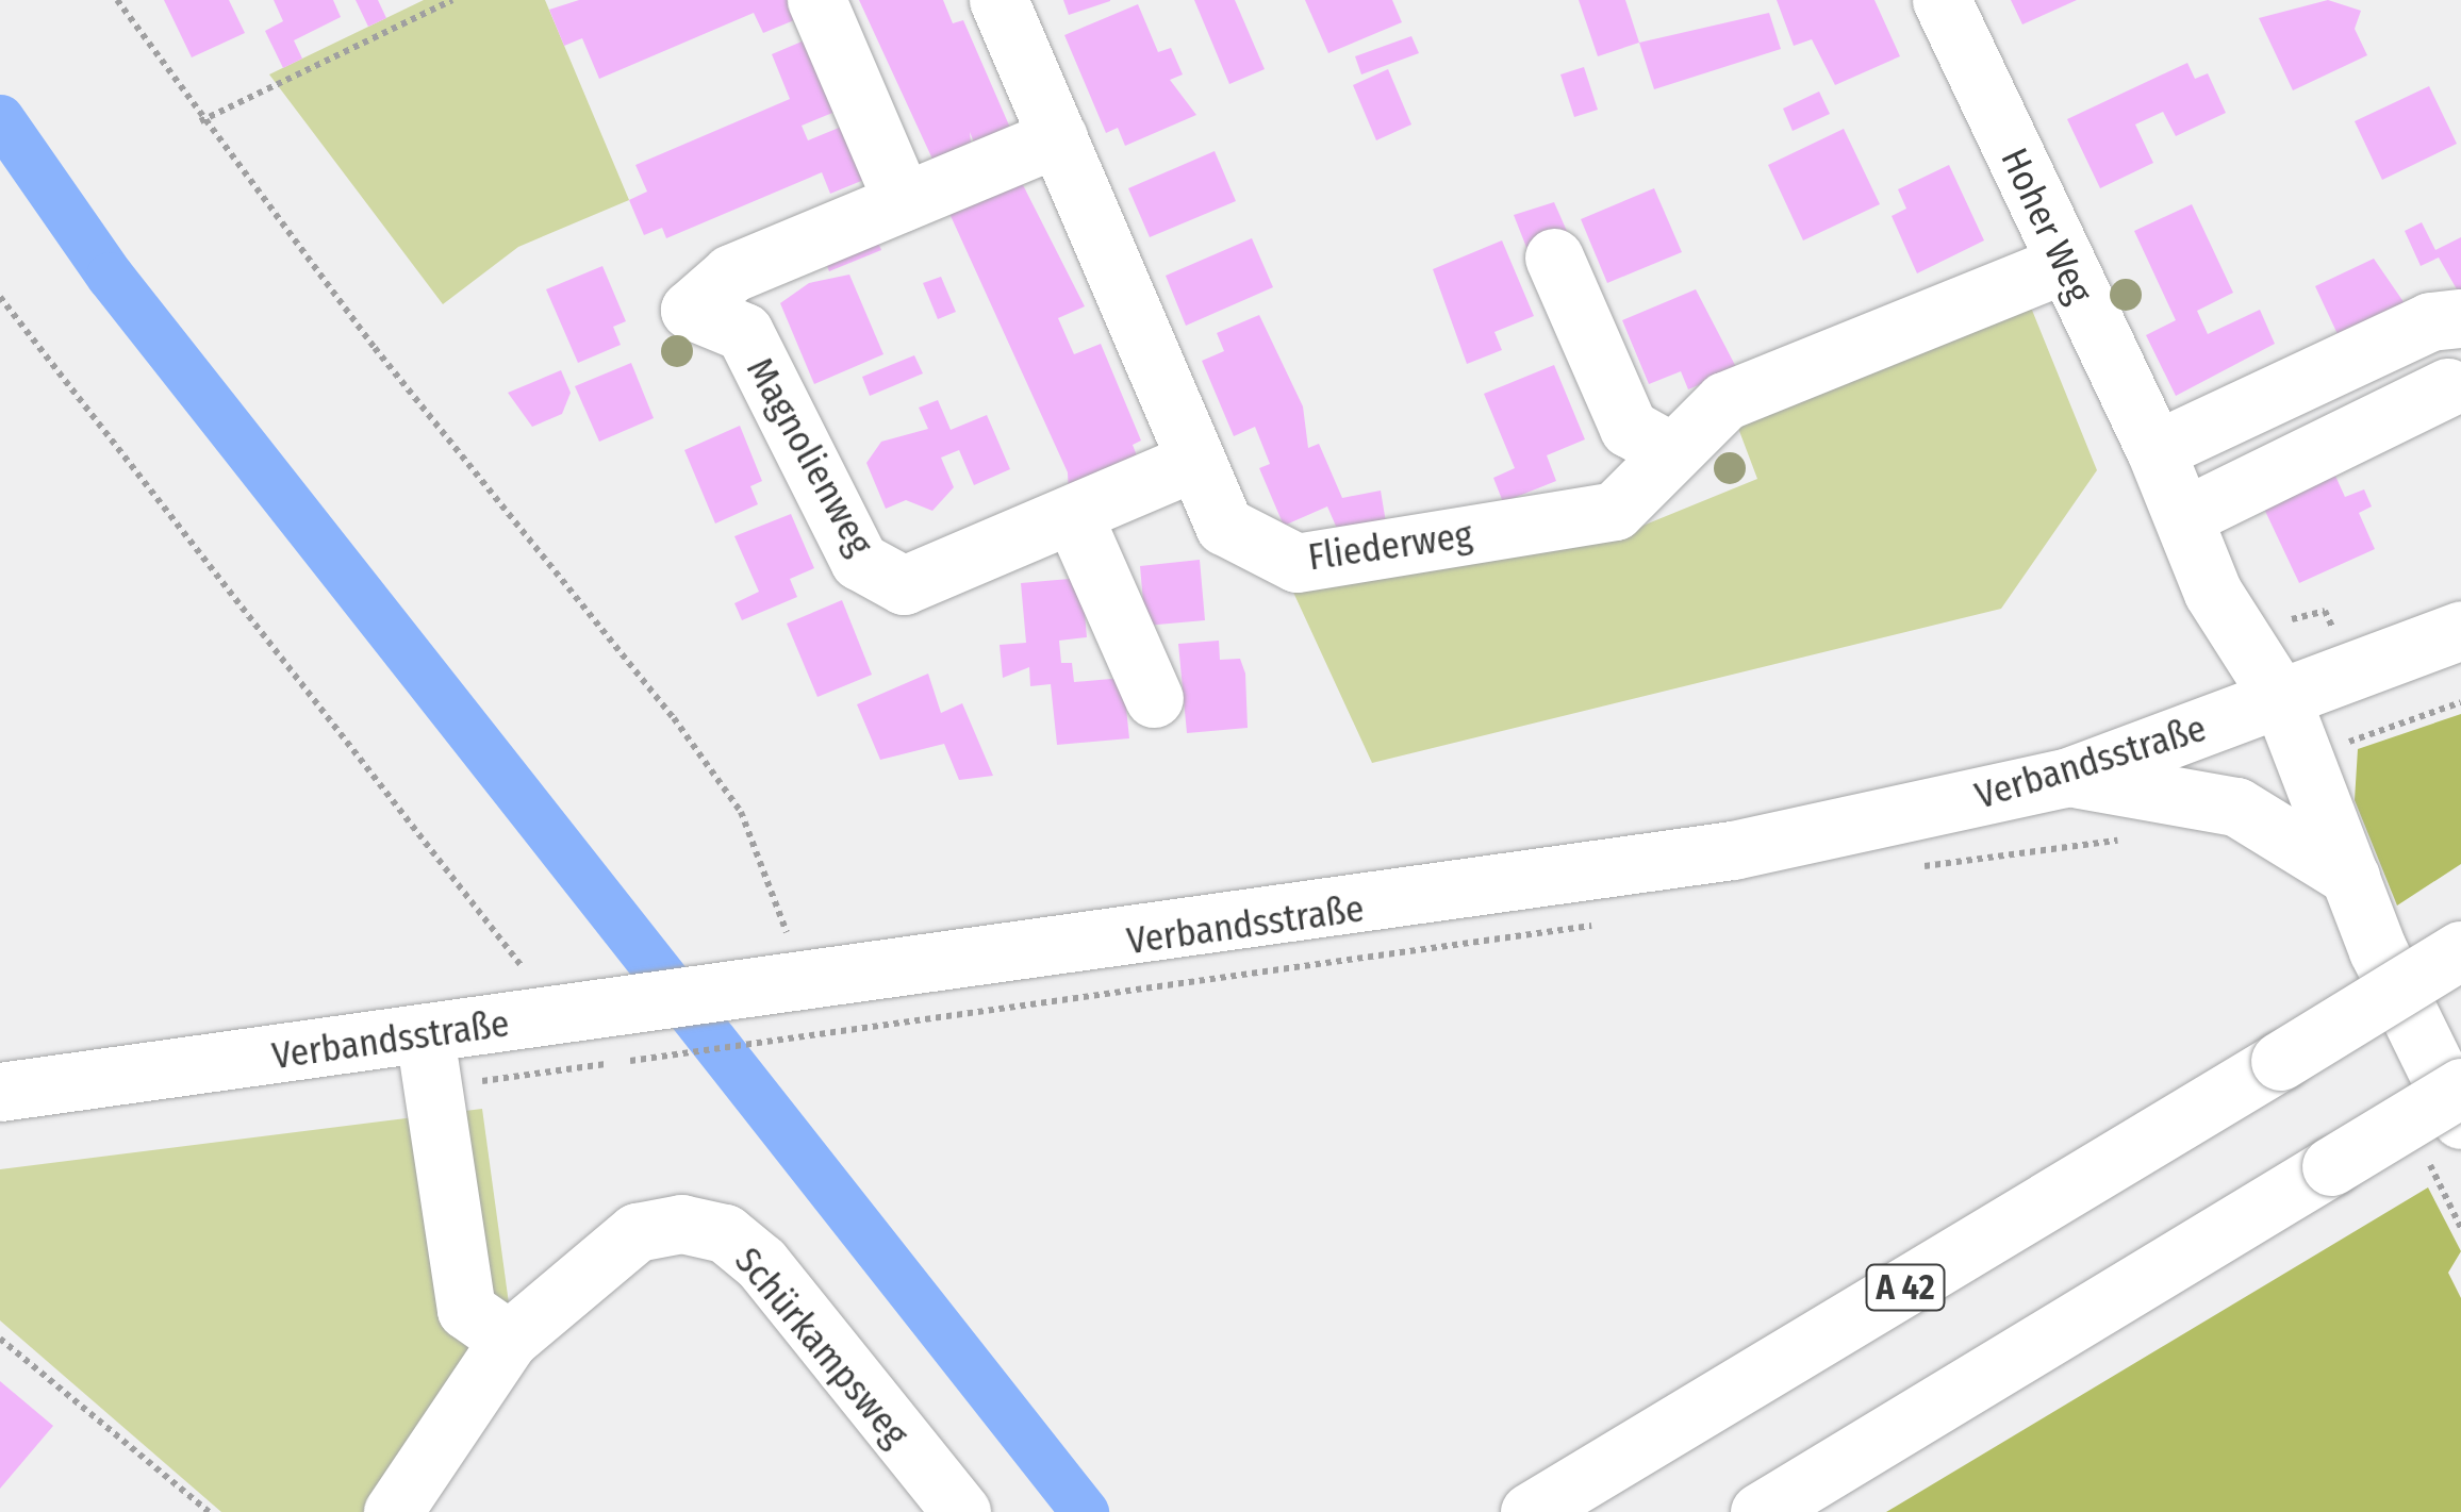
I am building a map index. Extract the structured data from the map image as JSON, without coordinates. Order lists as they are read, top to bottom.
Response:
{
  "streets": {
    "main road": [
      "Hoher Weg",
      "Magnolienweg",
      "Fliederweg",
      "Verbandsstraße",
      "A 42",
      "Schürkampsweg"
    ]
  },
  "crossings": [
    ["Hoher Weg", "Fliederweg"],
    ["Hoher Weg", "Verbandsstraße"],
    ["Magnolienweg", "Fliederweg"]
  ]
}
